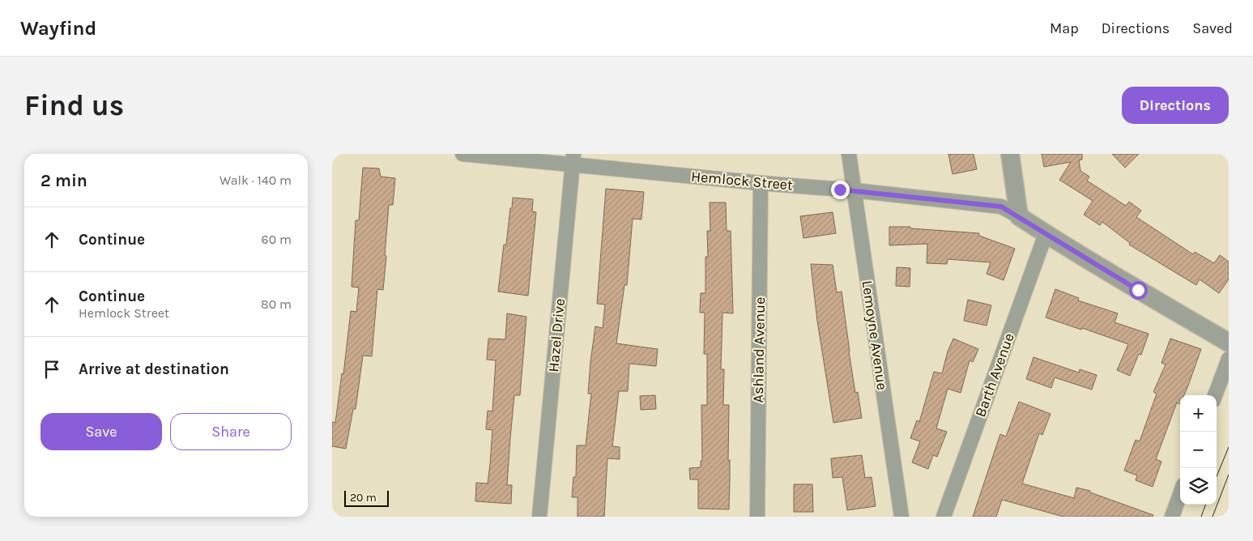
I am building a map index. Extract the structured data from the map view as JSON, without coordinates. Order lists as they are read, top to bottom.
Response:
{
  "streets": {
    "street": [
      "Hemlock Street",
      "Hazel Drive",
      "Lemoyne Avenue",
      "Ashland Avenue",
      "Barth Avenue"
    ]
  },
  "crossings": [
    ["Hemlock Street", "Hazel Drive"],
    ["Hemlock Street", "Lemoyne Avenue"],
    ["Hemlock Street", "Ashland Avenue"]
  ],
  "scale_bar": "20 m",
  "page": {
    "header": "Wayfind",
    "nav": ["Map", "Directions", "Saved"],
    "buttons": [
      "Directions",
      ["Save", "Share"]
    ],
    "title": "Find us",
    "heading": ["2 min", "Walk · 140 m"],
    "list": [
      ["Continue", "60 m"],
      ["Continue", "Hemlock Street", "80 m"],
      "Arrive at destination"
    ],
    "map_buttons": ["+", "−"],
    "scale": "20 m"
  }
}
